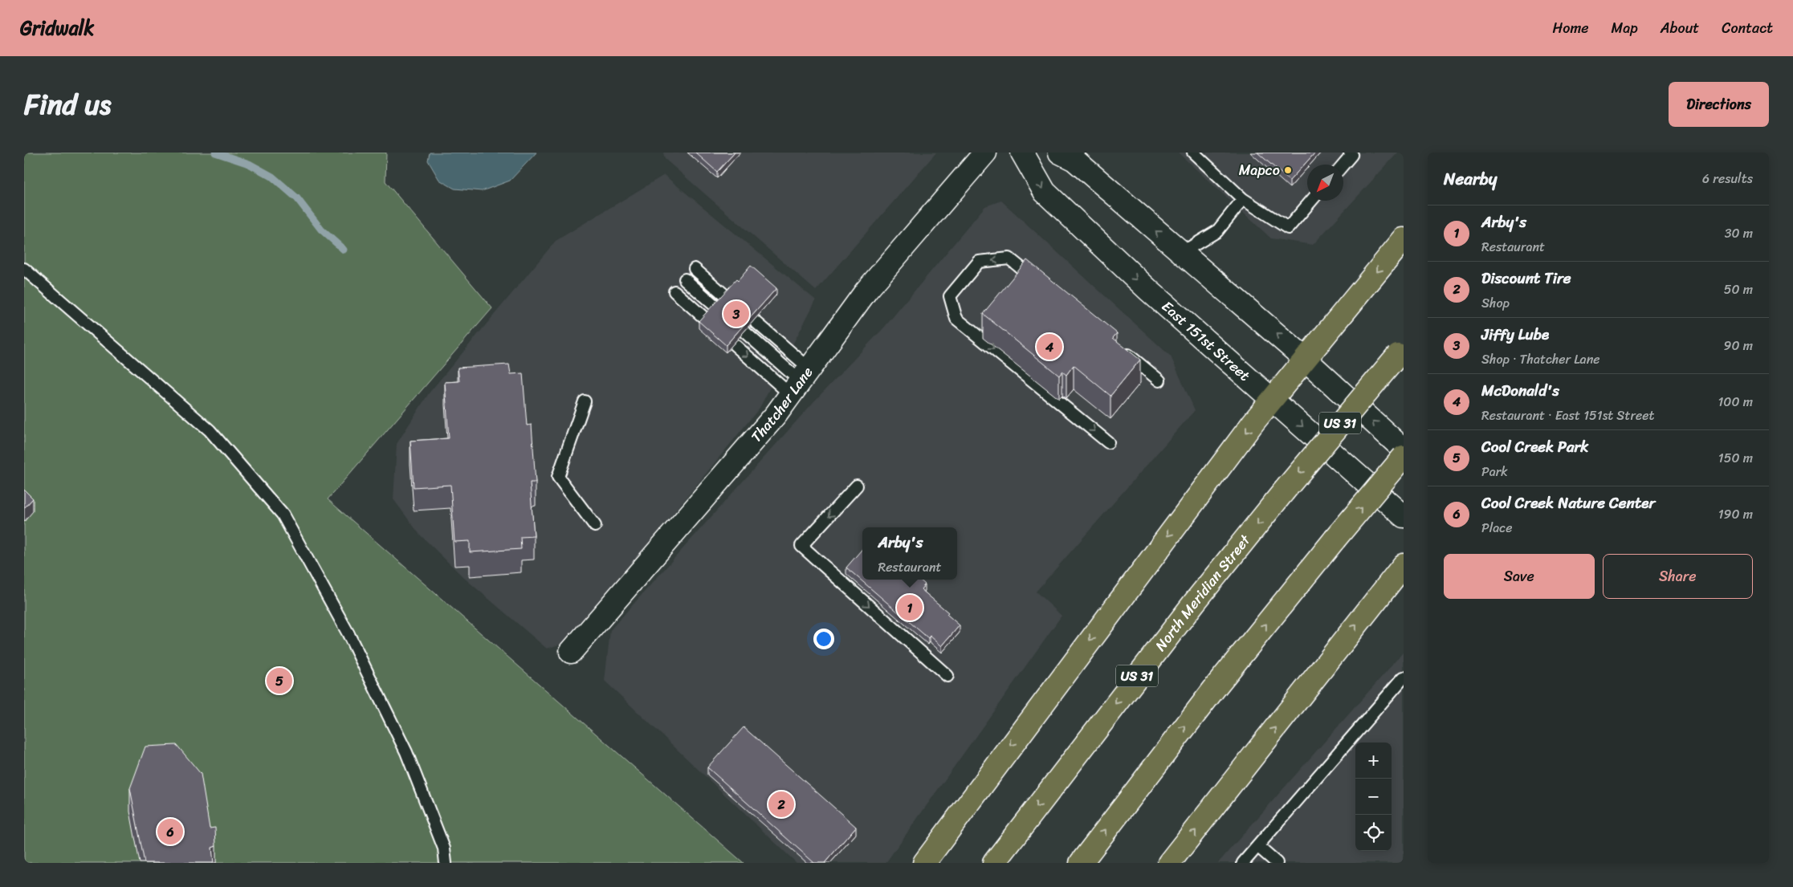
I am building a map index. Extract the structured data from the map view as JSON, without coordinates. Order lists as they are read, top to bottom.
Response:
{
  "streets": {
    "highway": ["US 31", "North Meridian Street"],
    "street": ["East 151st Street", "Thatcher Lane"]
  },
  "places": ["Mapco"],
  "north": "bottom left",
  "page": {
    "header": "Gridwalk",
    "nav": [
      "Home",
      "Map",
      "About",
      "Contact"
    ],
    "title": "Find us",
    "buttons": [
      "Directions",
      ["Save", "Share"]
    ],
    "heading": ["Nearby", "6 results"],
    "list": [
      {
        "mark": "1",
        "name": "Arby's",
        "note": "Restaurant",
        "value": "30 m"
      },
      {
        "mark": "2",
        "name": "Discount Tire",
        "note": "Shop",
        "value": "50 m"
      },
      {
        "mark": "3",
        "name": "Jiffy Lube",
        "note": "Shop · Thatcher Lane",
        "value": "90 m"
      },
      {
        "mark": "4",
        "name": "McDonald's",
        "note": "Restaurant · East 151st Street",
        "value": "100 m"
      },
      {
        "mark": "5",
        "name": "Cool Creek Park",
        "note": "Park",
        "value": "150 m"
      },
      {
        "mark": "6",
        "name": "Cool Creek Nature Center",
        "note": "Place",
        "value": "190 m"
      }
    ],
    "pins": [
      "3",
      "4",
      "1",
      "5",
      "2",
      "6"
    ],
    "popup": ["Arby's", "Restaurant"],
    "map_buttons": ["+", "−"]
  }
}
